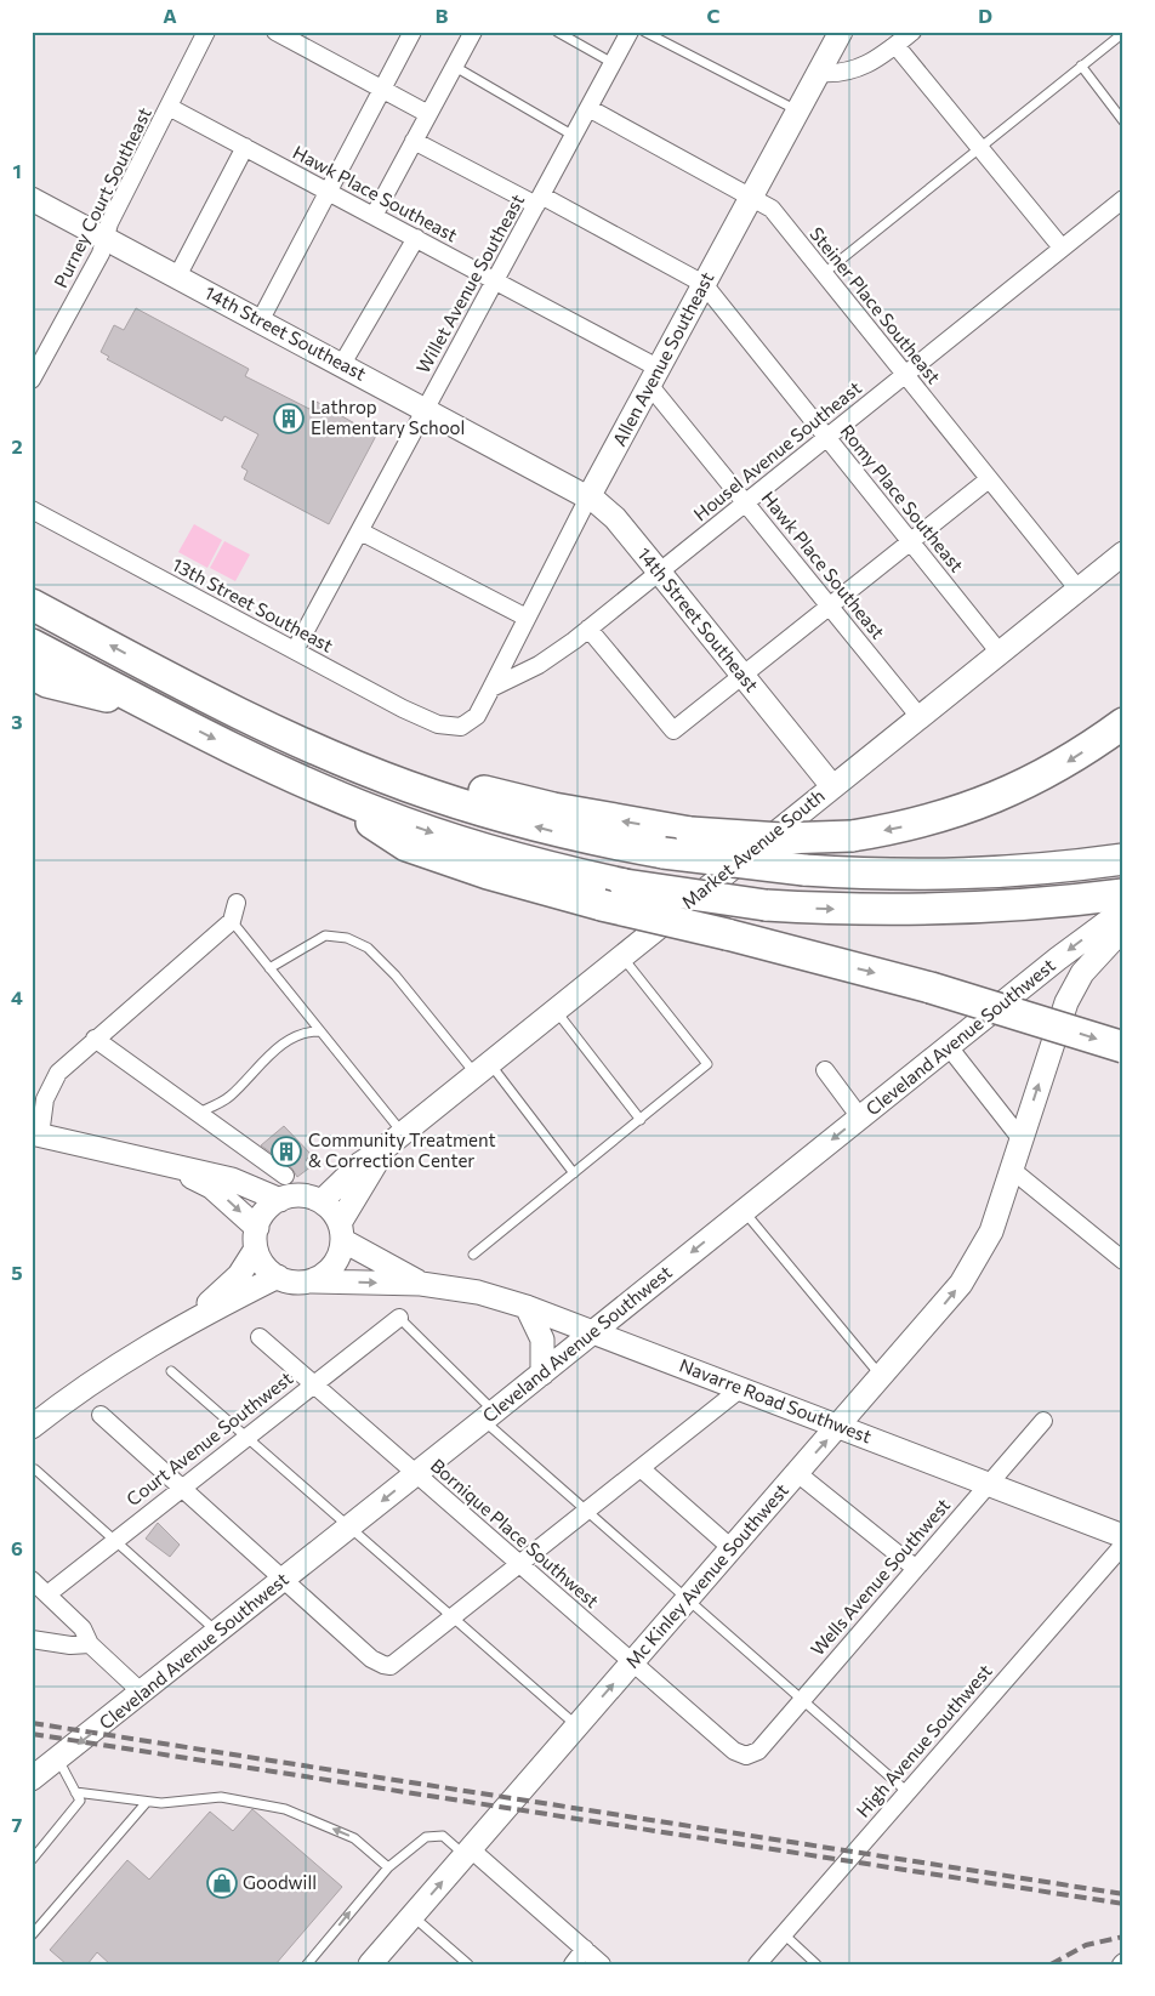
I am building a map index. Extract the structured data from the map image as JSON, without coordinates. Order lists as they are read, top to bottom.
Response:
{
  "streets": {
    "street": [
      "Hawk Place Southeast",
      "Purney Court Southeast",
      "Willet Avenue Southeast",
      "Steiner Place Southeast",
      "14th Street Southeast",
      "Allen Avenue Southeast",
      "Housel Avenue Southeast",
      "Romy Place Southeast",
      "13th Street Southeast",
      "Market Avenue South",
      "Cleveland Avenue Southwest",
      "Navarre Road Southwest",
      "Court Avenue Southwest",
      "Bornique Place Southwest",
      "Mc Kinley Avenue Southwest",
      "Wells Avenue Southwest",
      "High Avenue Southwest"
    ]
  },
  "crossings": [
    ["Hawk Place Southeast", "Purney Court Southeast"],
    ["Hawk Place Southeast", "Willet Avenue Southeast"],
    ["Hawk Place Southeast", "Allen Avenue Southeast"],
    ["Hawk Place Southeast", "Housel Avenue Southeast"],
    ["Hawk Place Southeast", "Market Avenue South"],
    ["Purney Court Southeast", "14th Street Southeast"],
    ["Willet Avenue Southeast", "Steiner Place Southeast"],
    ["Willet Avenue Southeast", "14th Street Southeast"],
    ["Willet Avenue Southeast", "13th Street Southeast"],
    ["Steiner Place Southeast", "Allen Avenue Southeast"],
    ["Steiner Place Southeast", "Housel Avenue Southeast"],
    ["Steiner Place Southeast", "Market Avenue South"],
    ["14th Street Southeast", "Allen Avenue Southeast"],
    ["14th Street Southeast", "Housel Avenue Southeast"],
    ["14th Street Southeast", "Market Avenue South"],
    ["Allen Avenue Southeast", "Housel Avenue Southeast"],
    ["Allen Avenue Southeast", "Romy Place Southeast"],
    ["Allen Avenue Southeast", "13th Street Southeast"],
    ["Housel Avenue Southeast", "Romy Place Southeast"],
    ["Housel Avenue Southeast", "13th Street Southeast"],
    ["Romy Place Southeast", "Market Avenue South"],
    ["Market Avenue South", "Navarre Road Southwest"],
    ["Cleveland Avenue Southwest", "Navarre Road Southwest"],
    ["Cleveland Avenue Southwest", "Bornique Place Southwest"],
    ["Navarre Road Southwest", "Mc Kinley Avenue Southwest"],
    ["Navarre Road Southwest", "Wells Avenue Southwest"],
    ["Court Avenue Southwest", "Bornique Place Southwest"],
    ["Bornique Place Southwest", "Mc Kinley Avenue Southwest"],
    ["Bornique Place Southwest", "Wells Avenue Southwest"]
  ],
  "one_way": ["Cleveland Avenue Southwest", "Mc Kinley Avenue Southwest"],
  "places": {
    "building": ["Lathrop Elementary School", "Community Treatment & Correction Center"],
    "shop": ["Goodwill"]
  },
  "grid": {
    "columns": [
      "A",
      "B",
      "C",
      "D"
    ],
    "rows": [
      "1",
      "2",
      "3",
      "4",
      "5",
      "6",
      "7"
    ]
  }
}
